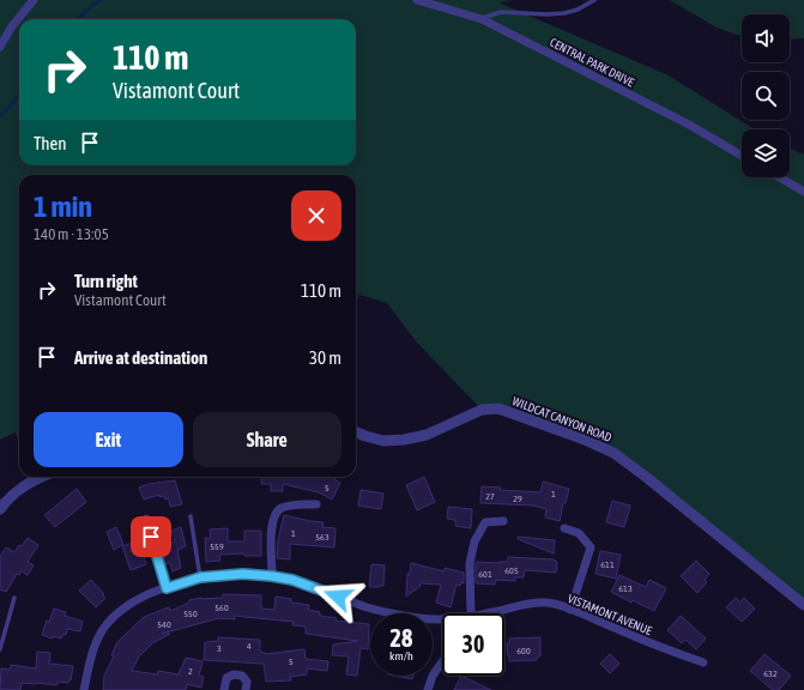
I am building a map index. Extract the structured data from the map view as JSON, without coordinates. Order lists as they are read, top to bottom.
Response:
{
  "streets": {
    "street": ["CENTRAL PARK DRIVE", "WILDCAT CANYON ROAD", "VISTAMONT AVENUE"]
  },
  "house_numbers": [
    "5",
    "1",
    "27",
    "29",
    "1",
    "563",
    "559",
    "611",
    "605",
    "601",
    "613",
    "560",
    "550",
    "540",
    "4",
    "3",
    "600",
    "5",
    "2",
    "632"
  ],
  "page": {
    "turn": ["110 m", "Vistamont Court"],
    "then": "Then",
    "heading": ["1 min", "140 m · 13:05"],
    "list": [
      {
        "name": "Turn right",
        "note": "Vistamont Court",
        "value": "110 m"
      },
      {
        "name": "Arrive at destination",
        "value": "30 m"
      }
    ],
    "buttons": ["Exit", "Share"],
    "speed": "28 km/h",
    "limit": "30"
  }
}
